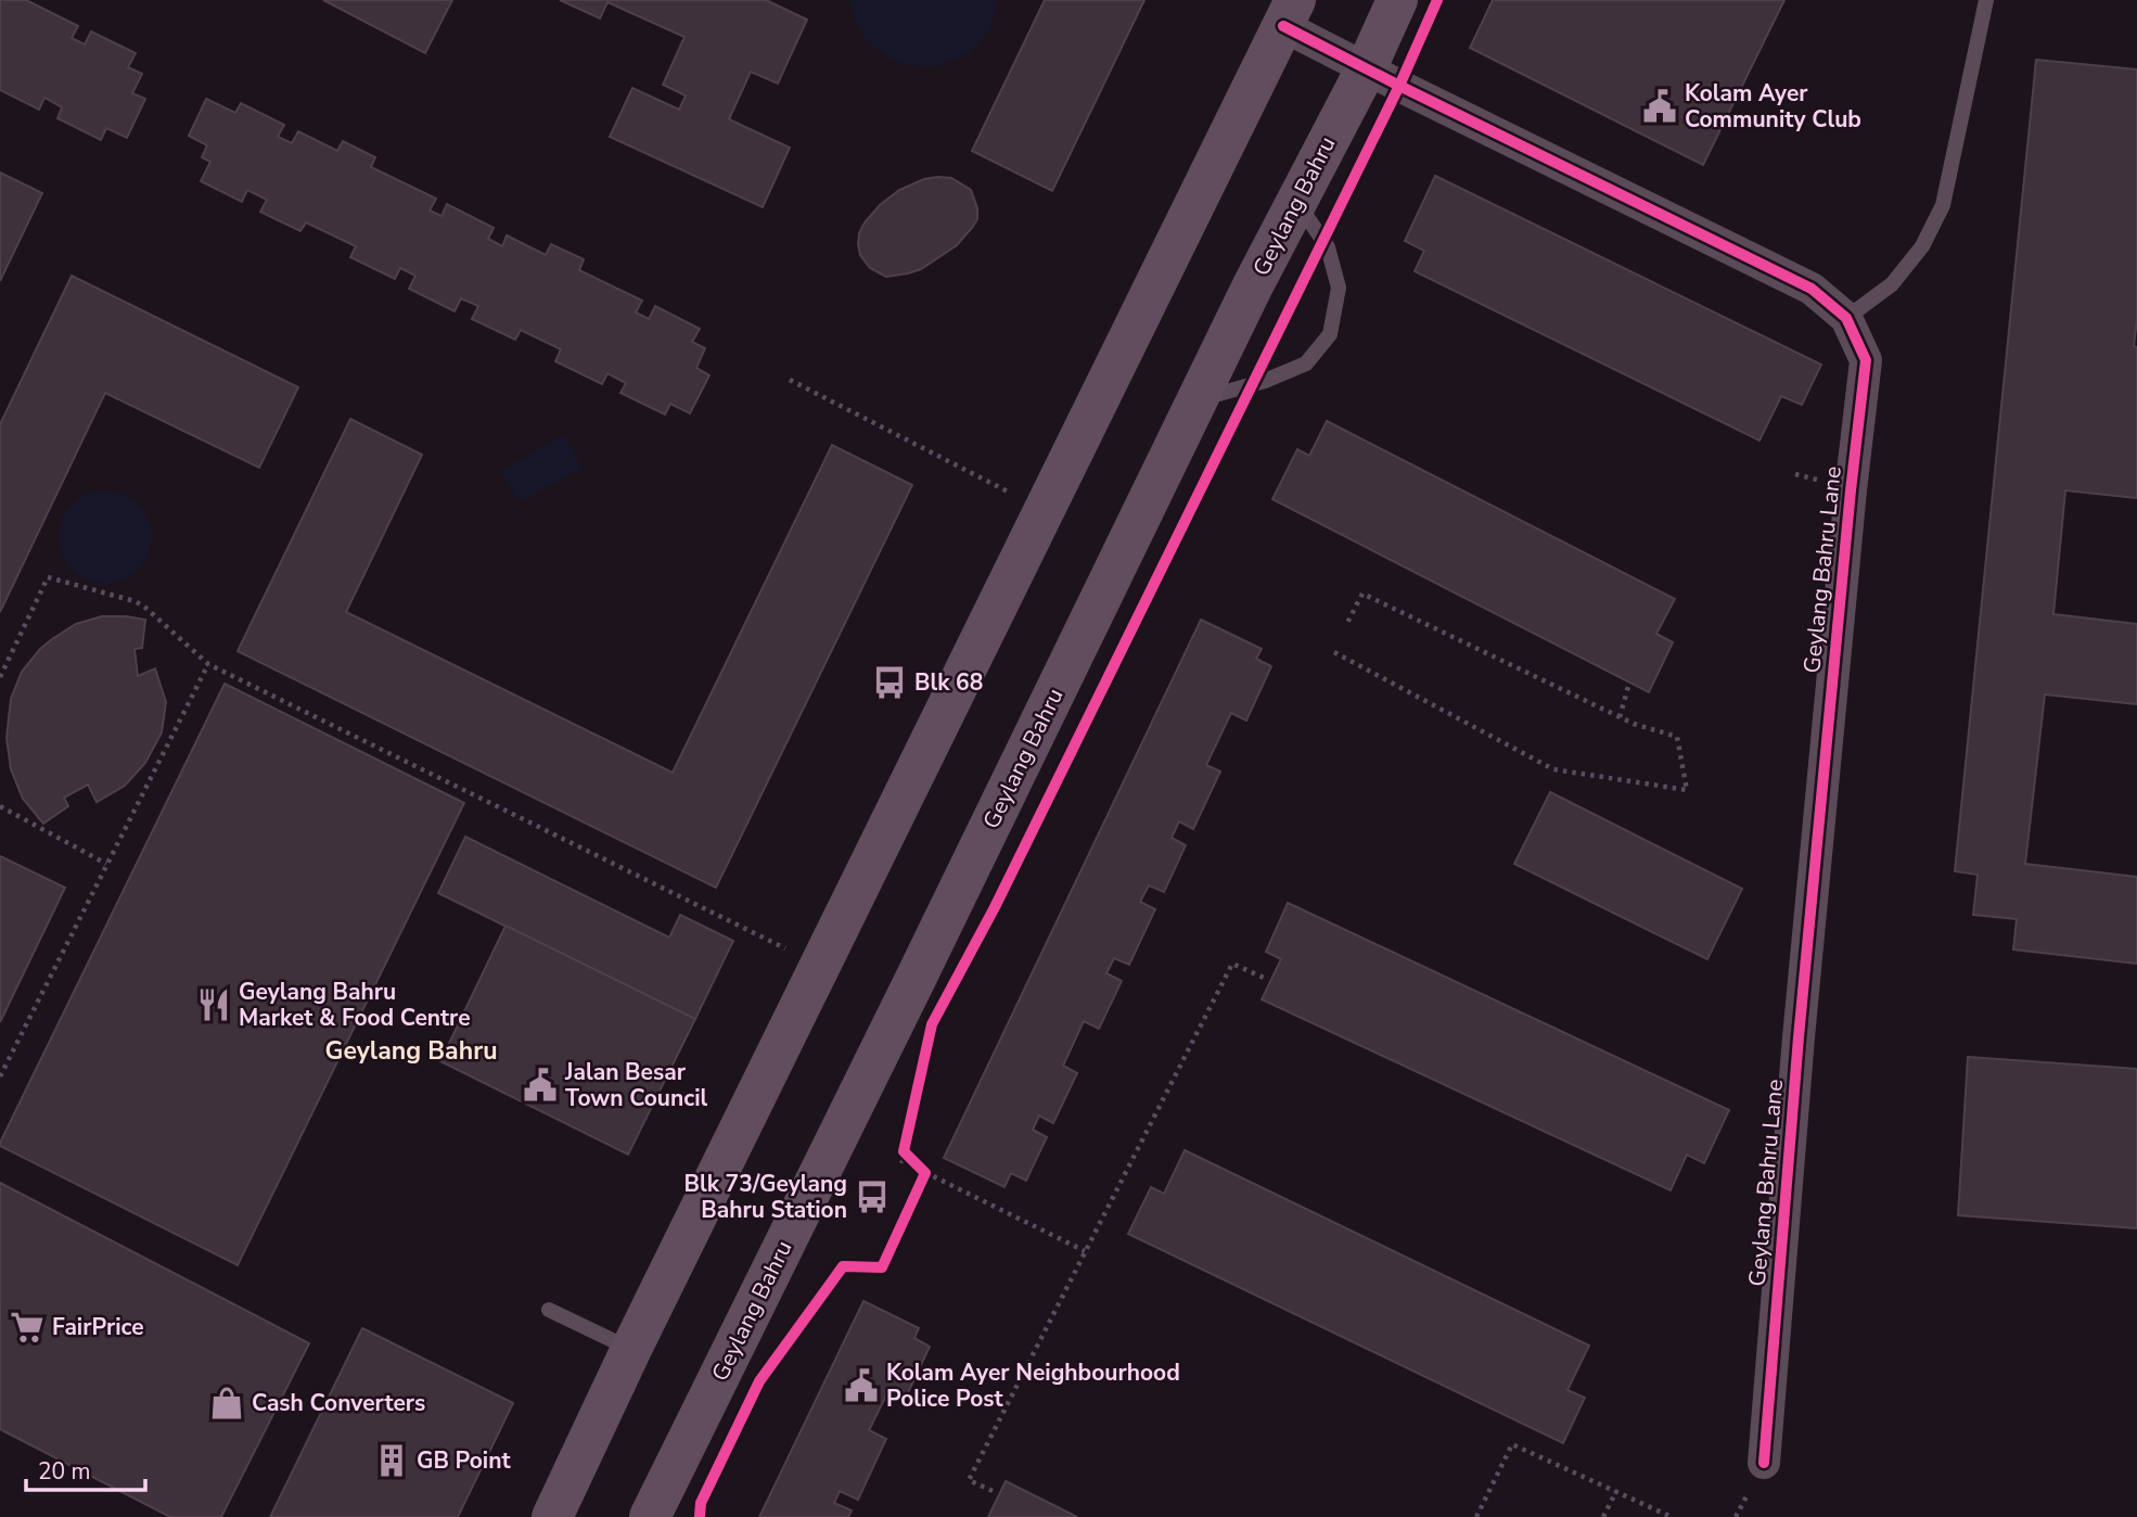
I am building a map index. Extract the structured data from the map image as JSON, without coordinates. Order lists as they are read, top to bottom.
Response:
{
  "streets": {
    "main road": ["Geylang Bahru"],
    "street": ["Geylang Bahru Lane"]
  },
  "crossings": [
    ["Geylang Bahru", "Geylang Bahru Lane"]
  ],
  "districts": ["Geylang Bahru"],
  "places": {
    "public building": ["Kolam Ayer Community Club", "Jalan Besar Town Council", "Kolam Ayer Neighbourhood Police Post"],
    "bus stop": ["Blk 68", "Blk 73/Geylang Bahru Station"],
    "restaurant": ["Geylang Bahru Market & Food Centre"],
    "supermarket": ["FairPrice"],
    "shop": ["Cash Converters"],
    "building": ["GB Point"]
  },
  "scale_bar": "20 m"
}
